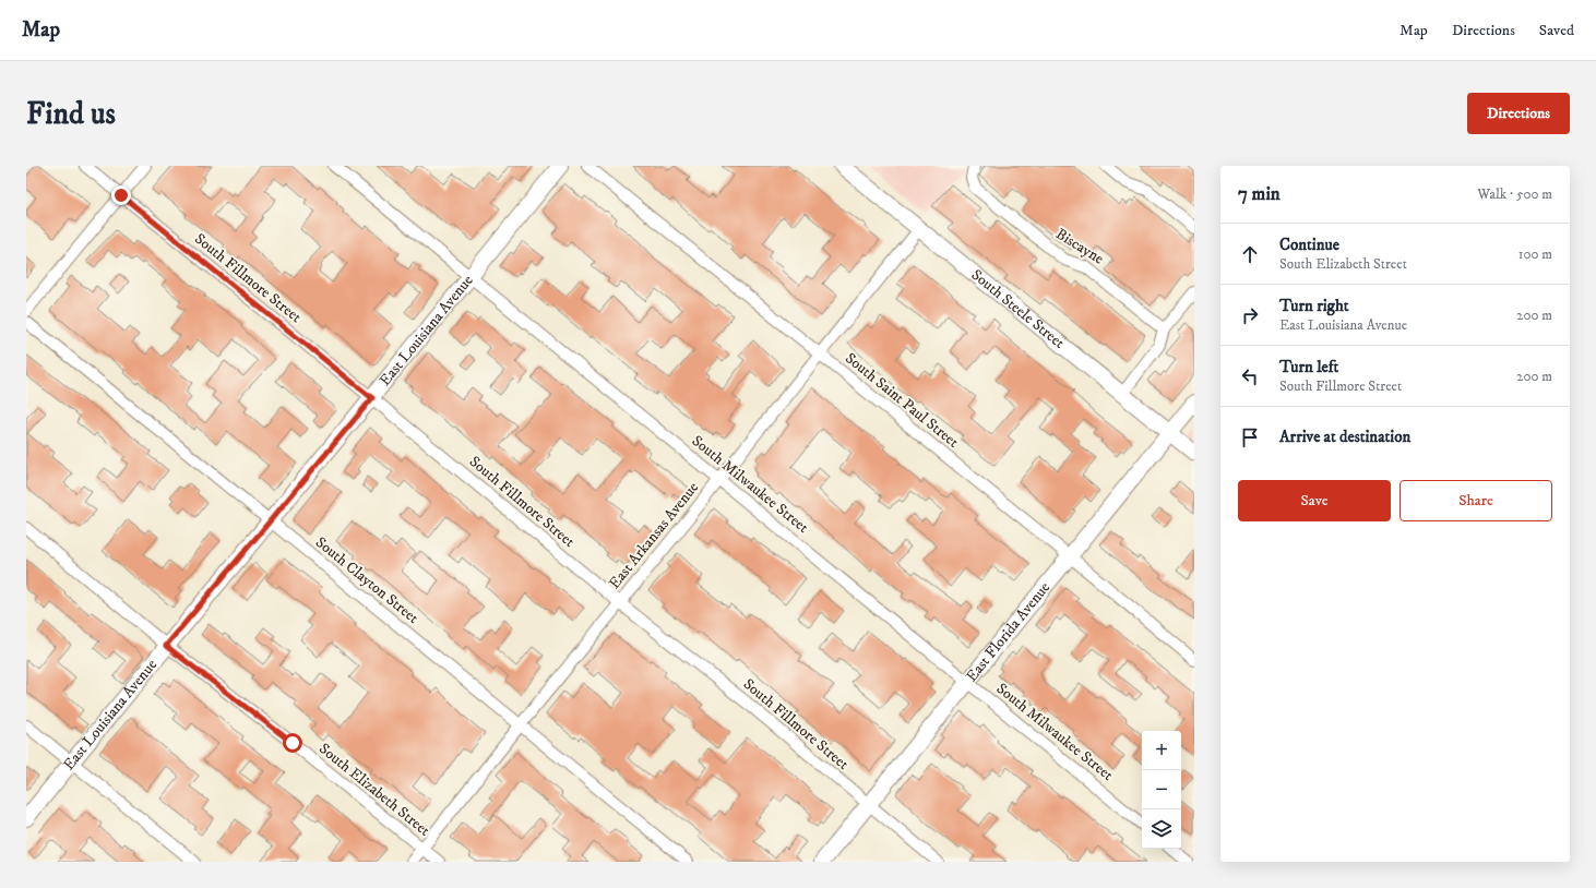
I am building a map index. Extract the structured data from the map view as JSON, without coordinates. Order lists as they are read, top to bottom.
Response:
{
  "streets": {
    "street": [
      "Biscayne",
      "South Fillmore Street",
      "South Steele Street",
      "East Louisiana Avenue",
      "South Saint Paul Street",
      "South Milwaukee Street",
      "East Arkansas Avenue",
      "South Clayton Street",
      "East Florida Avenue",
      "South Elizabeth Street"
    ]
  },
  "crossings": [
    ["South Fillmore Street", "East Louisiana Avenue"],
    ["South Fillmore Street", "East Arkansas Avenue"],
    ["South Fillmore Street", "East Florida Avenue"],
    ["South Steele Street", "East Arkansas Avenue"],
    ["South Steele Street", "East Florida Avenue"],
    ["East Louisiana Avenue", "South Milwaukee Street"],
    ["East Louisiana Avenue", "South Clayton Street"],
    ["East Louisiana Avenue", "South Elizabeth Street"],
    ["South Saint Paul Street", "East Arkansas Avenue"],
    ["South Saint Paul Street", "East Florida Avenue"],
    ["South Milwaukee Street", "East Arkansas Avenue"],
    ["South Milwaukee Street", "East Florida Avenue"],
    ["East Arkansas Avenue", "South Clayton Street"],
    ["East Arkansas Avenue", "South Elizabeth Street"]
  ],
  "page": {
    "header": "Map",
    "nav": ["Map", "Directions", "Saved"],
    "buttons": [
      "Directions",
      ["Save", "Share"]
    ],
    "title": "Find us",
    "heading": ["7 min", "Walk · 500 m"],
    "list": [
      ["Continue", "South Elizabeth Street", "100 m"],
      ["Turn right", "East Louisiana Avenue", "200 m"],
      ["Turn left", "South Fillmore Street", "200 m"],
      "Arrive at destination"
    ],
    "map_buttons": ["+", "−"]
  }
}
